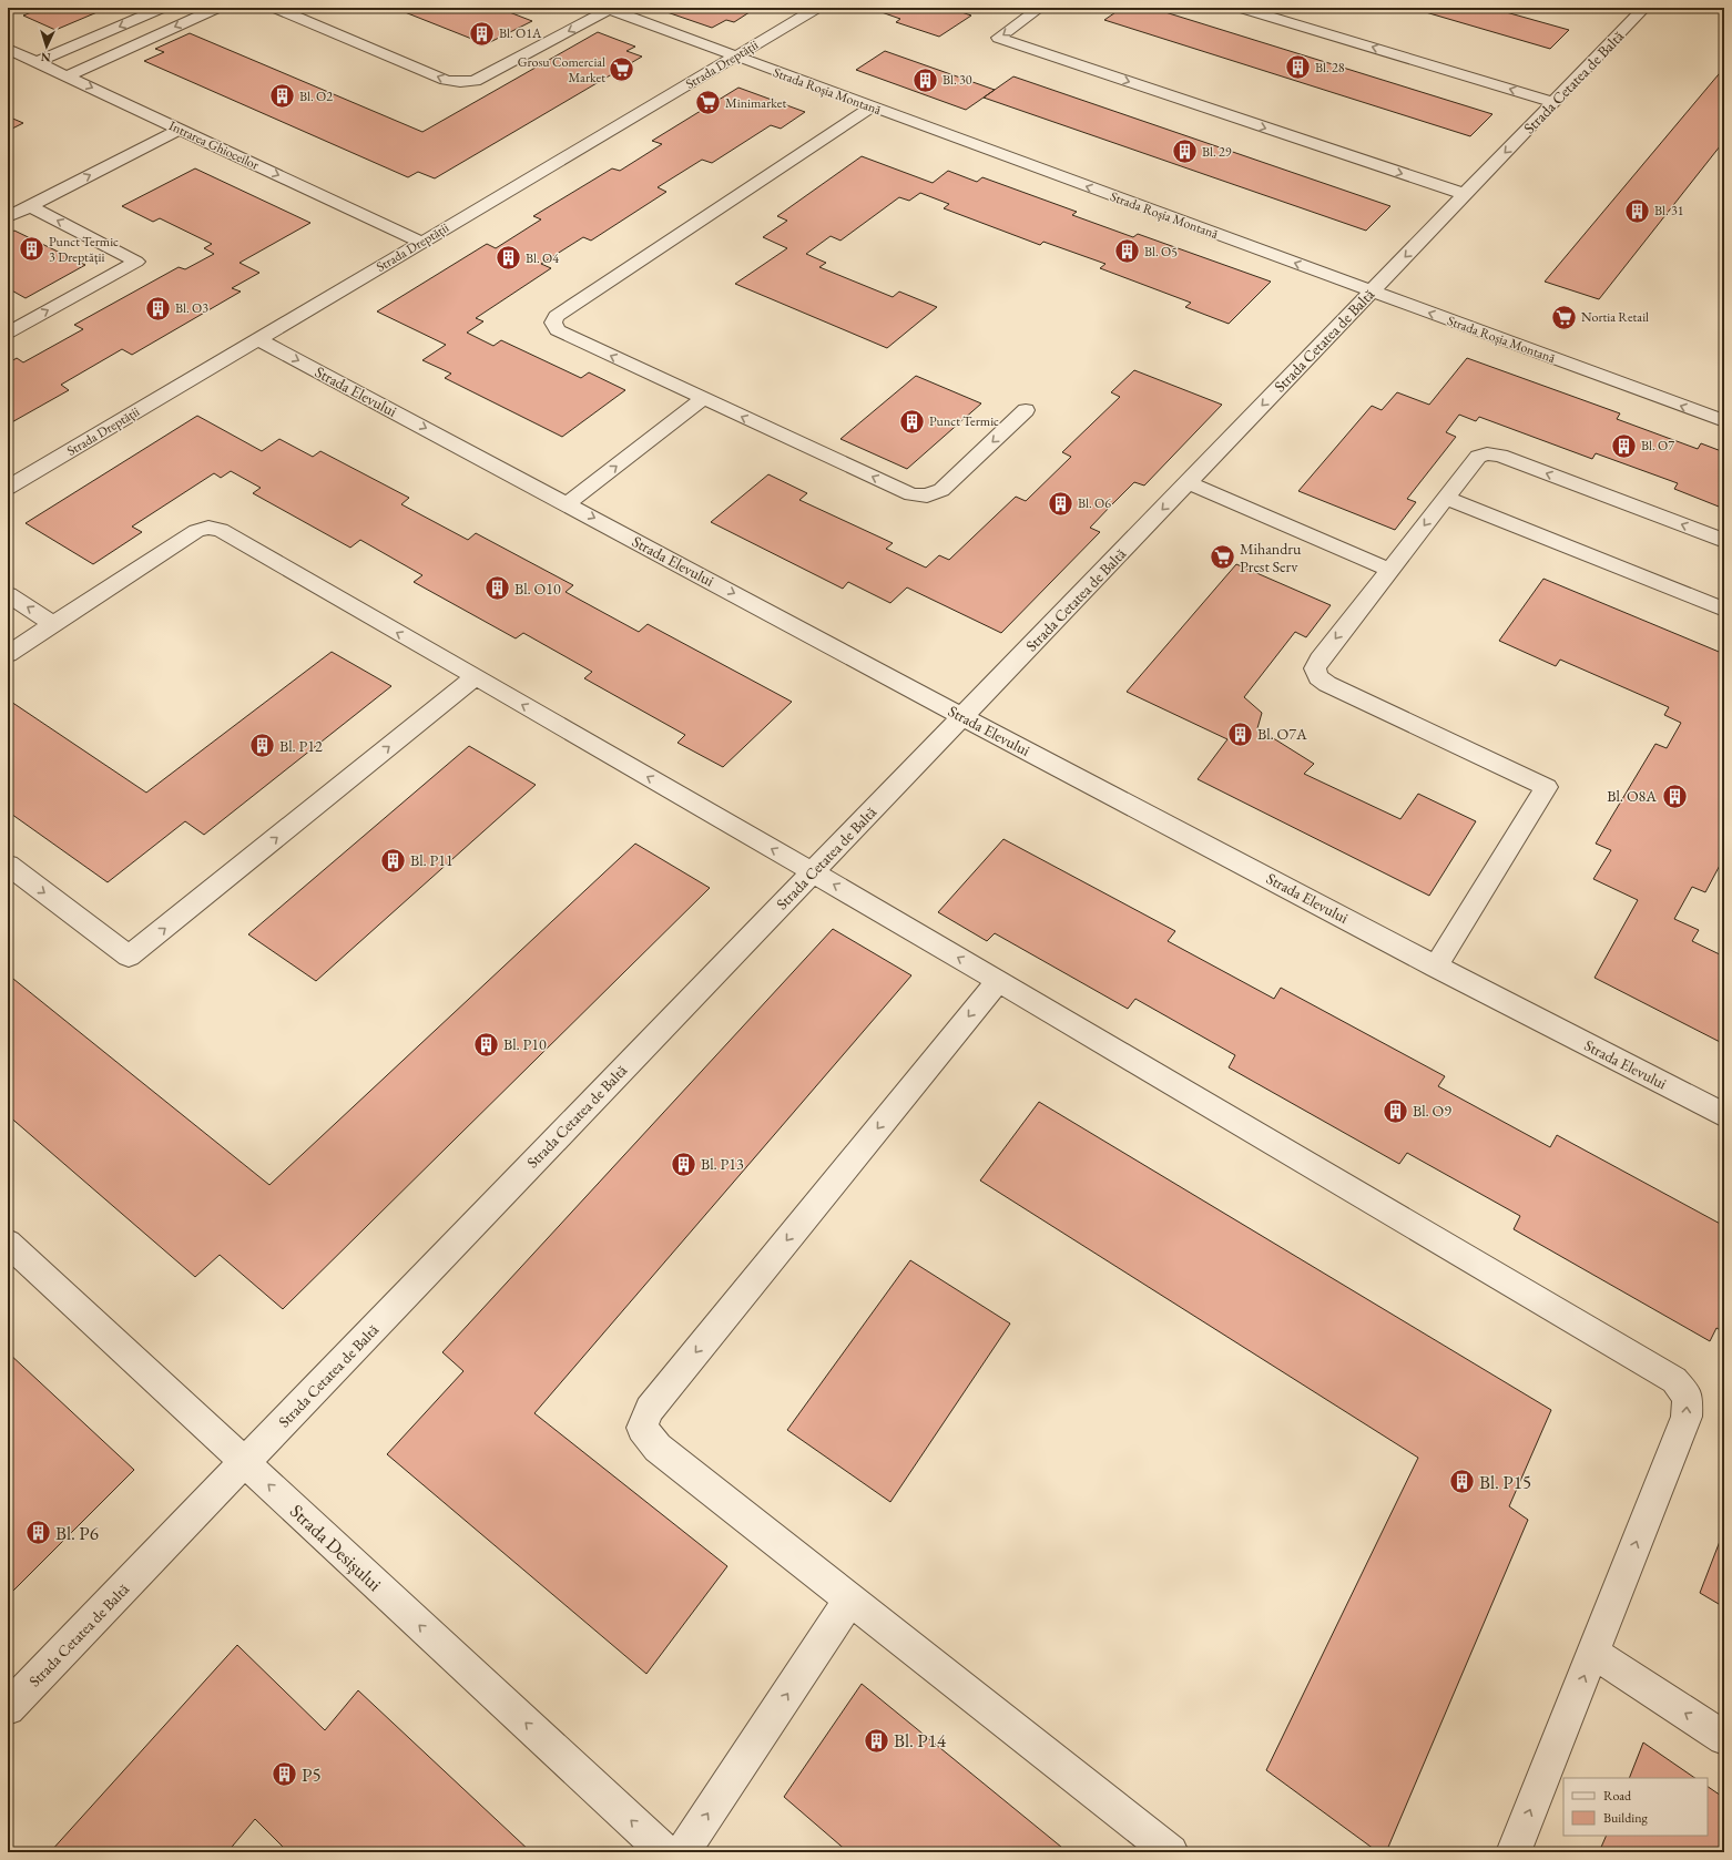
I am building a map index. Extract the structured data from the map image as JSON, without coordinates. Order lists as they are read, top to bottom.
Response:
{
  "streets": {
    "street": [
      "Strada Dreptății",
      "Strada Cetatea de Baltă",
      "Strada Roșia Montană",
      "Intrarea Ghioceilor",
      "Strada Elevului",
      "Strada Desișului"
    ]
  },
  "crossings": [
    ["Strada Dreptății", "Strada Roșia Montană"],
    ["Strada Dreptății", "Intrarea Ghioceilor"],
    ["Strada Dreptății", "Strada Elevului"],
    ["Strada Cetatea de Baltă", "Strada Roșia Montană"],
    ["Strada Cetatea de Baltă", "Strada Elevului"],
    ["Strada Cetatea de Baltă", "Strada Desișului"]
  ],
  "one_way": [
    "Strada Cetatea de Baltă",
    "Strada Roșia Montană",
    "Intrarea Ghioceilor",
    "Strada Desișului"
  ],
  "places": {
    "building": [
      "Bl. O1A",
      "Bl. 28",
      "Bl. 30",
      "Bl. O2",
      "Bl. 29",
      "Bl. 31",
      "Punct Termic 3 Dreptății",
      "Bl. O5",
      "Bl. O4",
      "Bl. O3",
      "Punct Termic",
      "Bl. O7",
      "Bl. O6",
      "Bl. O10",
      "Bl. O7A",
      "Bl. P12",
      "Bl. O8A",
      "Bl. P11",
      "Bl. P10",
      "Bl. O9",
      "Bl. P13",
      "Bl. P15",
      "Bl. P6",
      "Bl. P14",
      "P5"
    ],
    "supermarket": [
      "Grosu Comercial Market",
      "Minimarket",
      "Nortia Retail",
      "Mihandru Prest Serv"
    ]
  },
  "legend": ["Road", "Building"],
  "north": "bottom"
}
